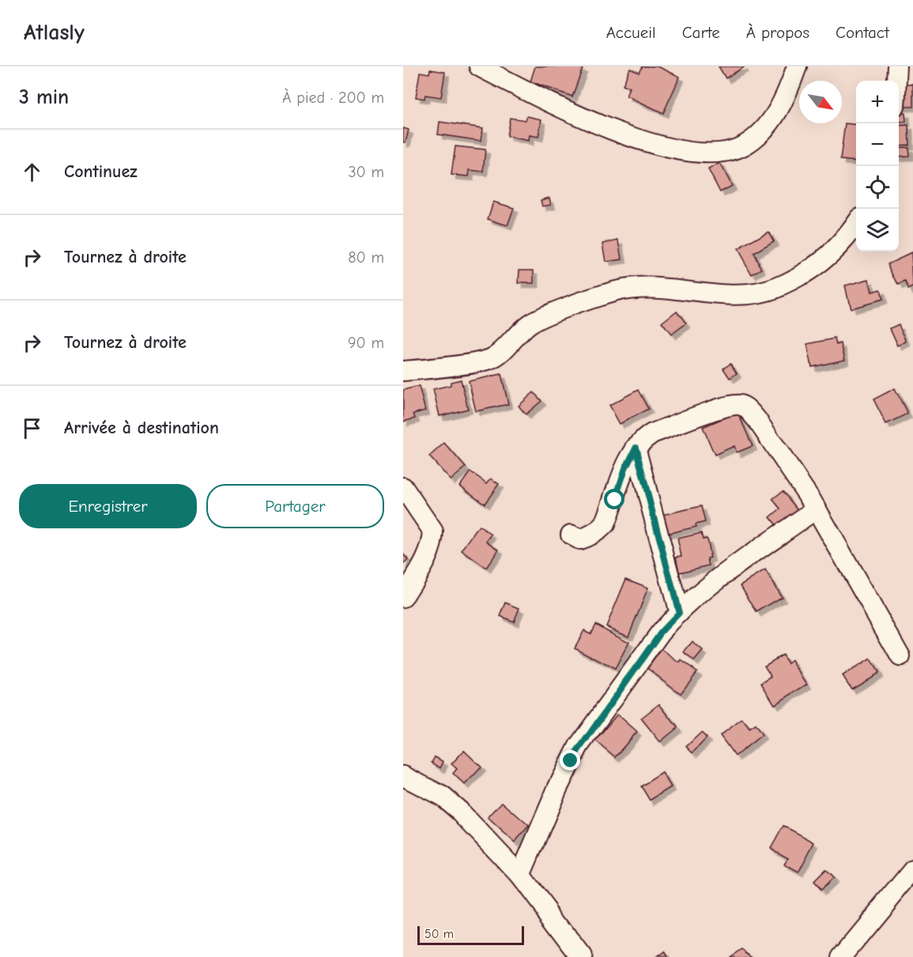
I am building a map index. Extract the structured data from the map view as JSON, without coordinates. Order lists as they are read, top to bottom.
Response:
{
  "scale_bar": "50 m",
  "north": "bottom right",
  "page": {
    "header": "Atlasly",
    "nav": [
      "Accueil",
      "Carte",
      "À propos",
      "Contact"
    ],
    "heading": ["3 min", "À pied · 200 m"],
    "map_buttons": ["+", "−"],
    "list": [
      ["Continuez", "30 m"],
      ["Tournez à droite", "80 m"],
      ["Tournez à droite", "90 m"],
      "Arrivée à destination"
    ],
    "buttons": ["Enregistrer", "Partager"],
    "scale": "50 m"
  }
}
